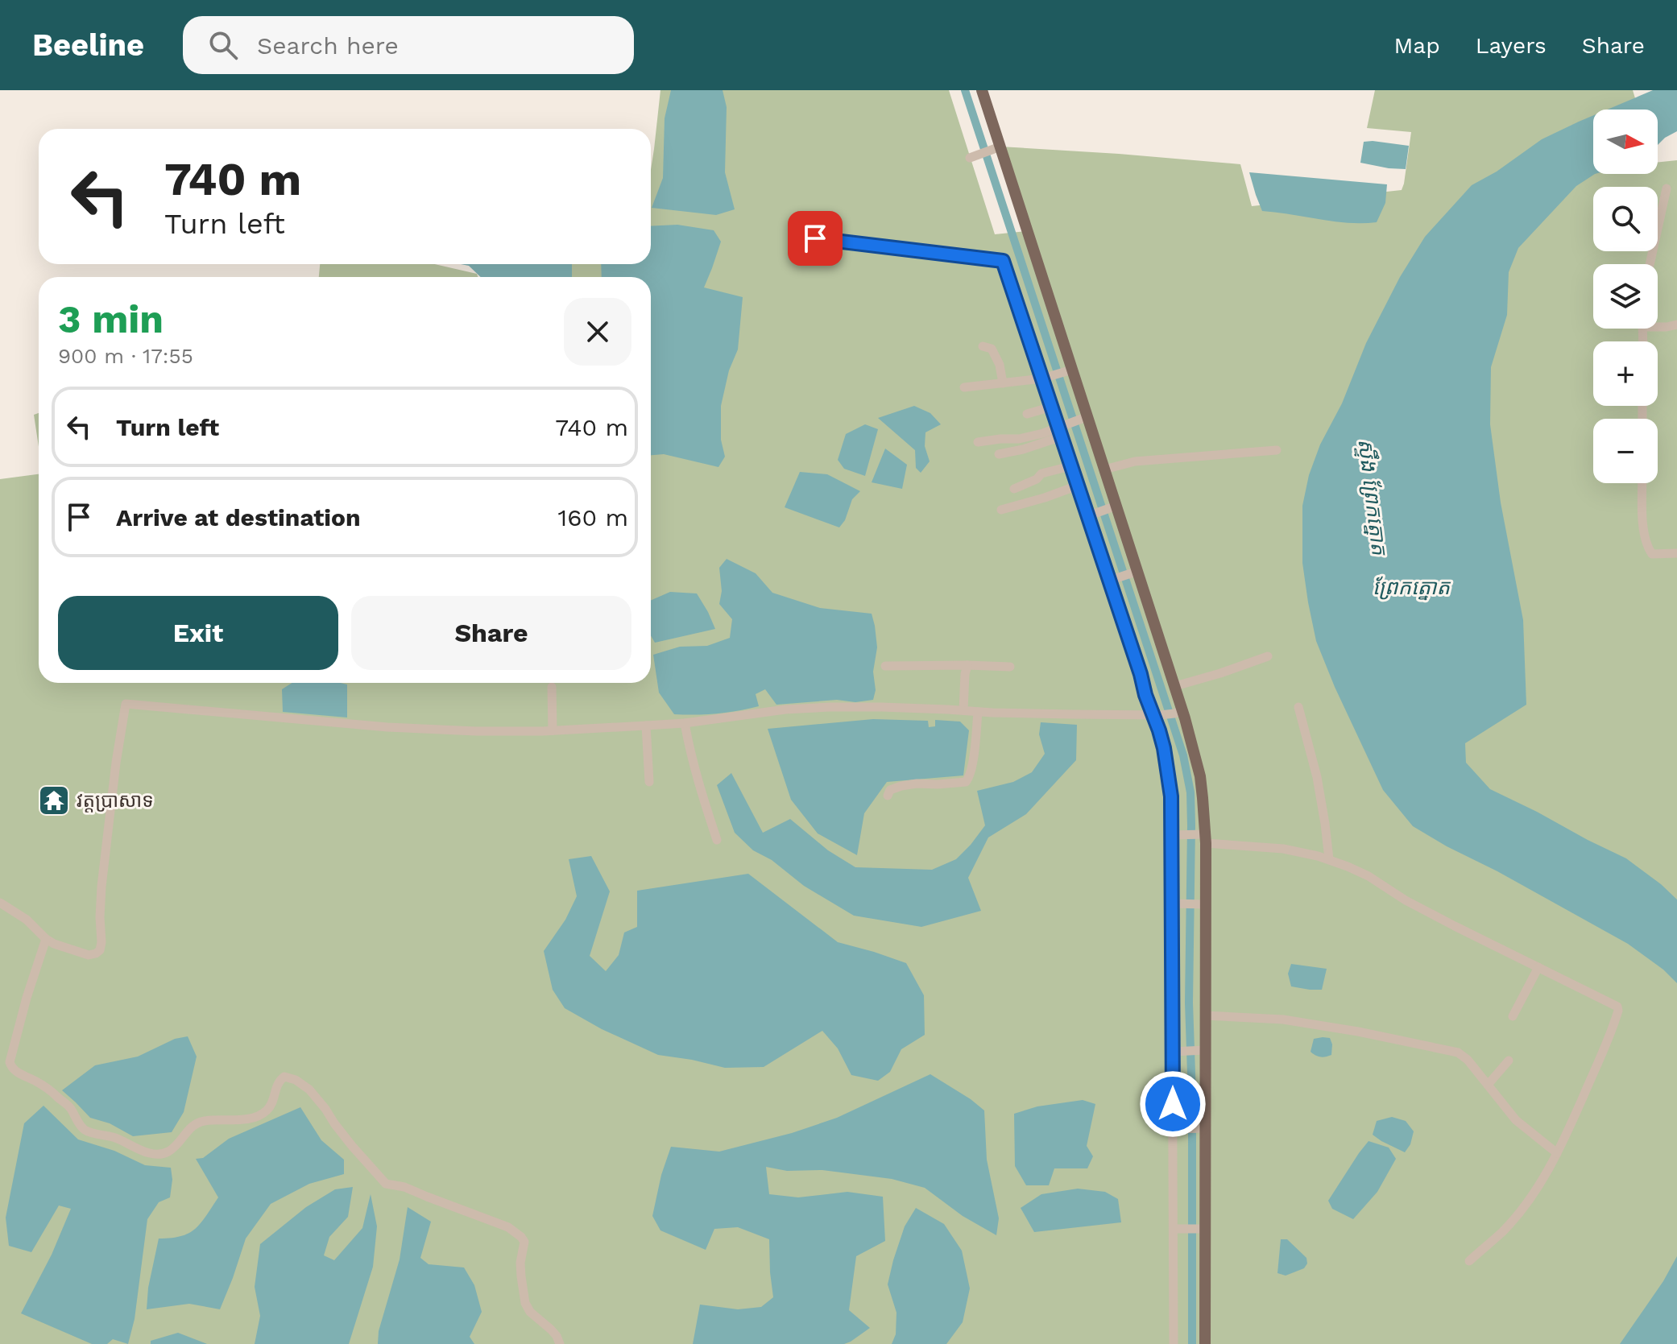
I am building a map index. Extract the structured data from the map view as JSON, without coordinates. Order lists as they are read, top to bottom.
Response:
{
  "water": ["ស្ទឹង ព្រែកត្នោត", "ព្រែកត្នោត"],
  "places": {
    "temple": ["វត្តប្រាសាទ"]
  },
  "north": "right",
  "page": {
    "header": "Beeline",
    "search": "Search here",
    "nav": ["Map", "Layers", "Share"],
    "map_buttons": ["+", "−"],
    "turn": ["740 m", "Turn left"],
    "heading": ["3 min", "900 m · 17:55"],
    "list": [
      {
        "name": "Turn left",
        "value": "740 m"
      },
      {
        "name": "Arrive at destination",
        "value": "160 m"
      }
    ],
    "buttons": ["Exit", "Share"]
  }
}
